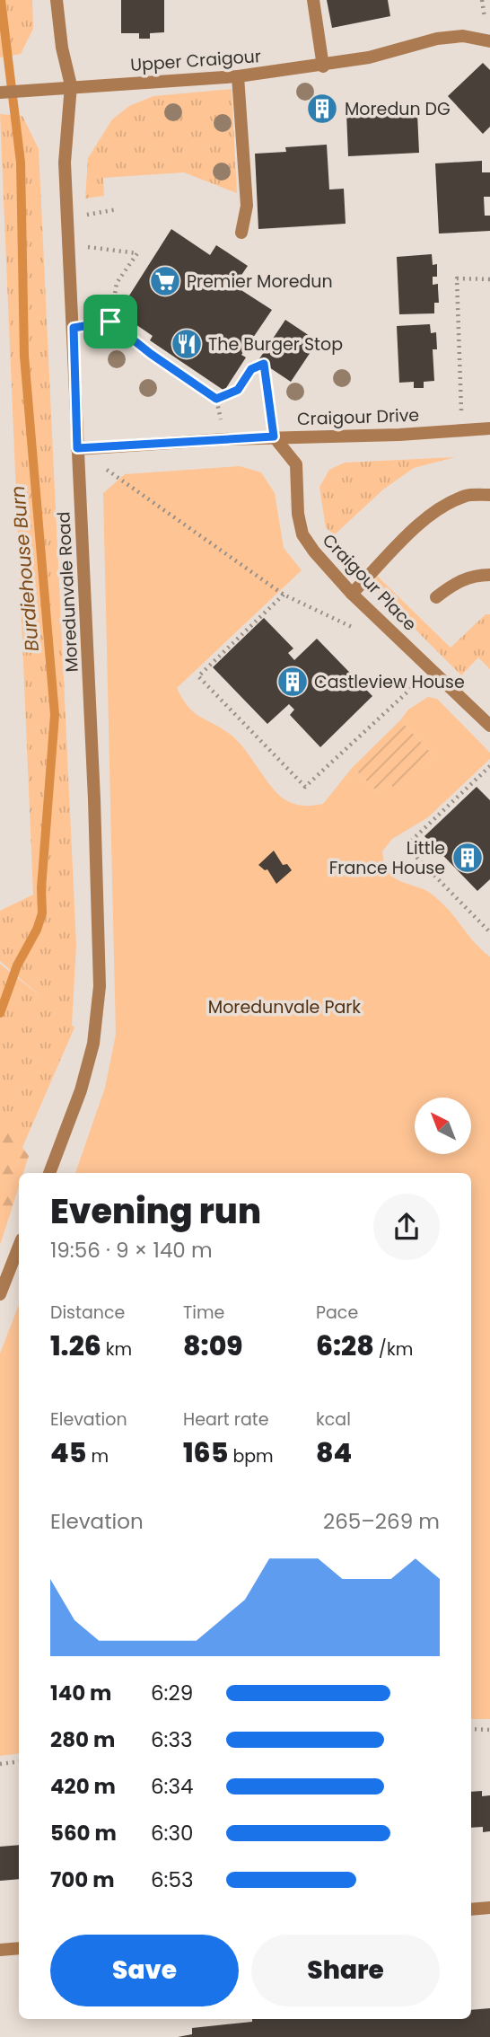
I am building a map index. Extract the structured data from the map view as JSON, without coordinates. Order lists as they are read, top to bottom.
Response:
{
  "streets": {
    "street": [
      "Upper Craigour",
      "Craigour Drive",
      "Craigour Place",
      "Moredunvale Road"
    ]
  },
  "crossings": [
    ["Upper Craigour", "Moredunvale Road"],
    ["Craigour Drive", "Craigour Place"],
    ["Craigour Drive", "Moredunvale Road"]
  ],
  "water": ["Burdiehouse Burn"],
  "parks": ["Moredunvale Park"],
  "places": {
    "building": ["Moredun DG", "Castleview House", "Little France House"],
    "supermarket": ["Premier Moredun"],
    "restaurant": ["The Burger Stop"]
  },
  "north": "top left",
  "page": {
    "heading": ["Evening run", "19:56 · 9 × 140 m"],
    "stats": [
      ["Distance", "1.26 km"],
      ["Time", "8:09"],
      ["Pace", "6:28 /km"],
      ["Elevation", "45 m"],
      ["Heart rate", "165 bpm"],
      ["kcal", "84"]
    ],
    "chart": ["Elevation", "265–269 m"],
    "list": [
      {
        "name": "140 m",
        "note": "6:29"
      },
      {
        "name": "280 m",
        "note": "6:33"
      },
      {
        "name": "420 m",
        "note": "6:34"
      },
      {
        "name": "560 m",
        "note": "6:30"
      },
      {
        "name": "700 m",
        "note": "6:53"
      }
    ],
    "buttons": ["Save", "Share"]
  }
}
